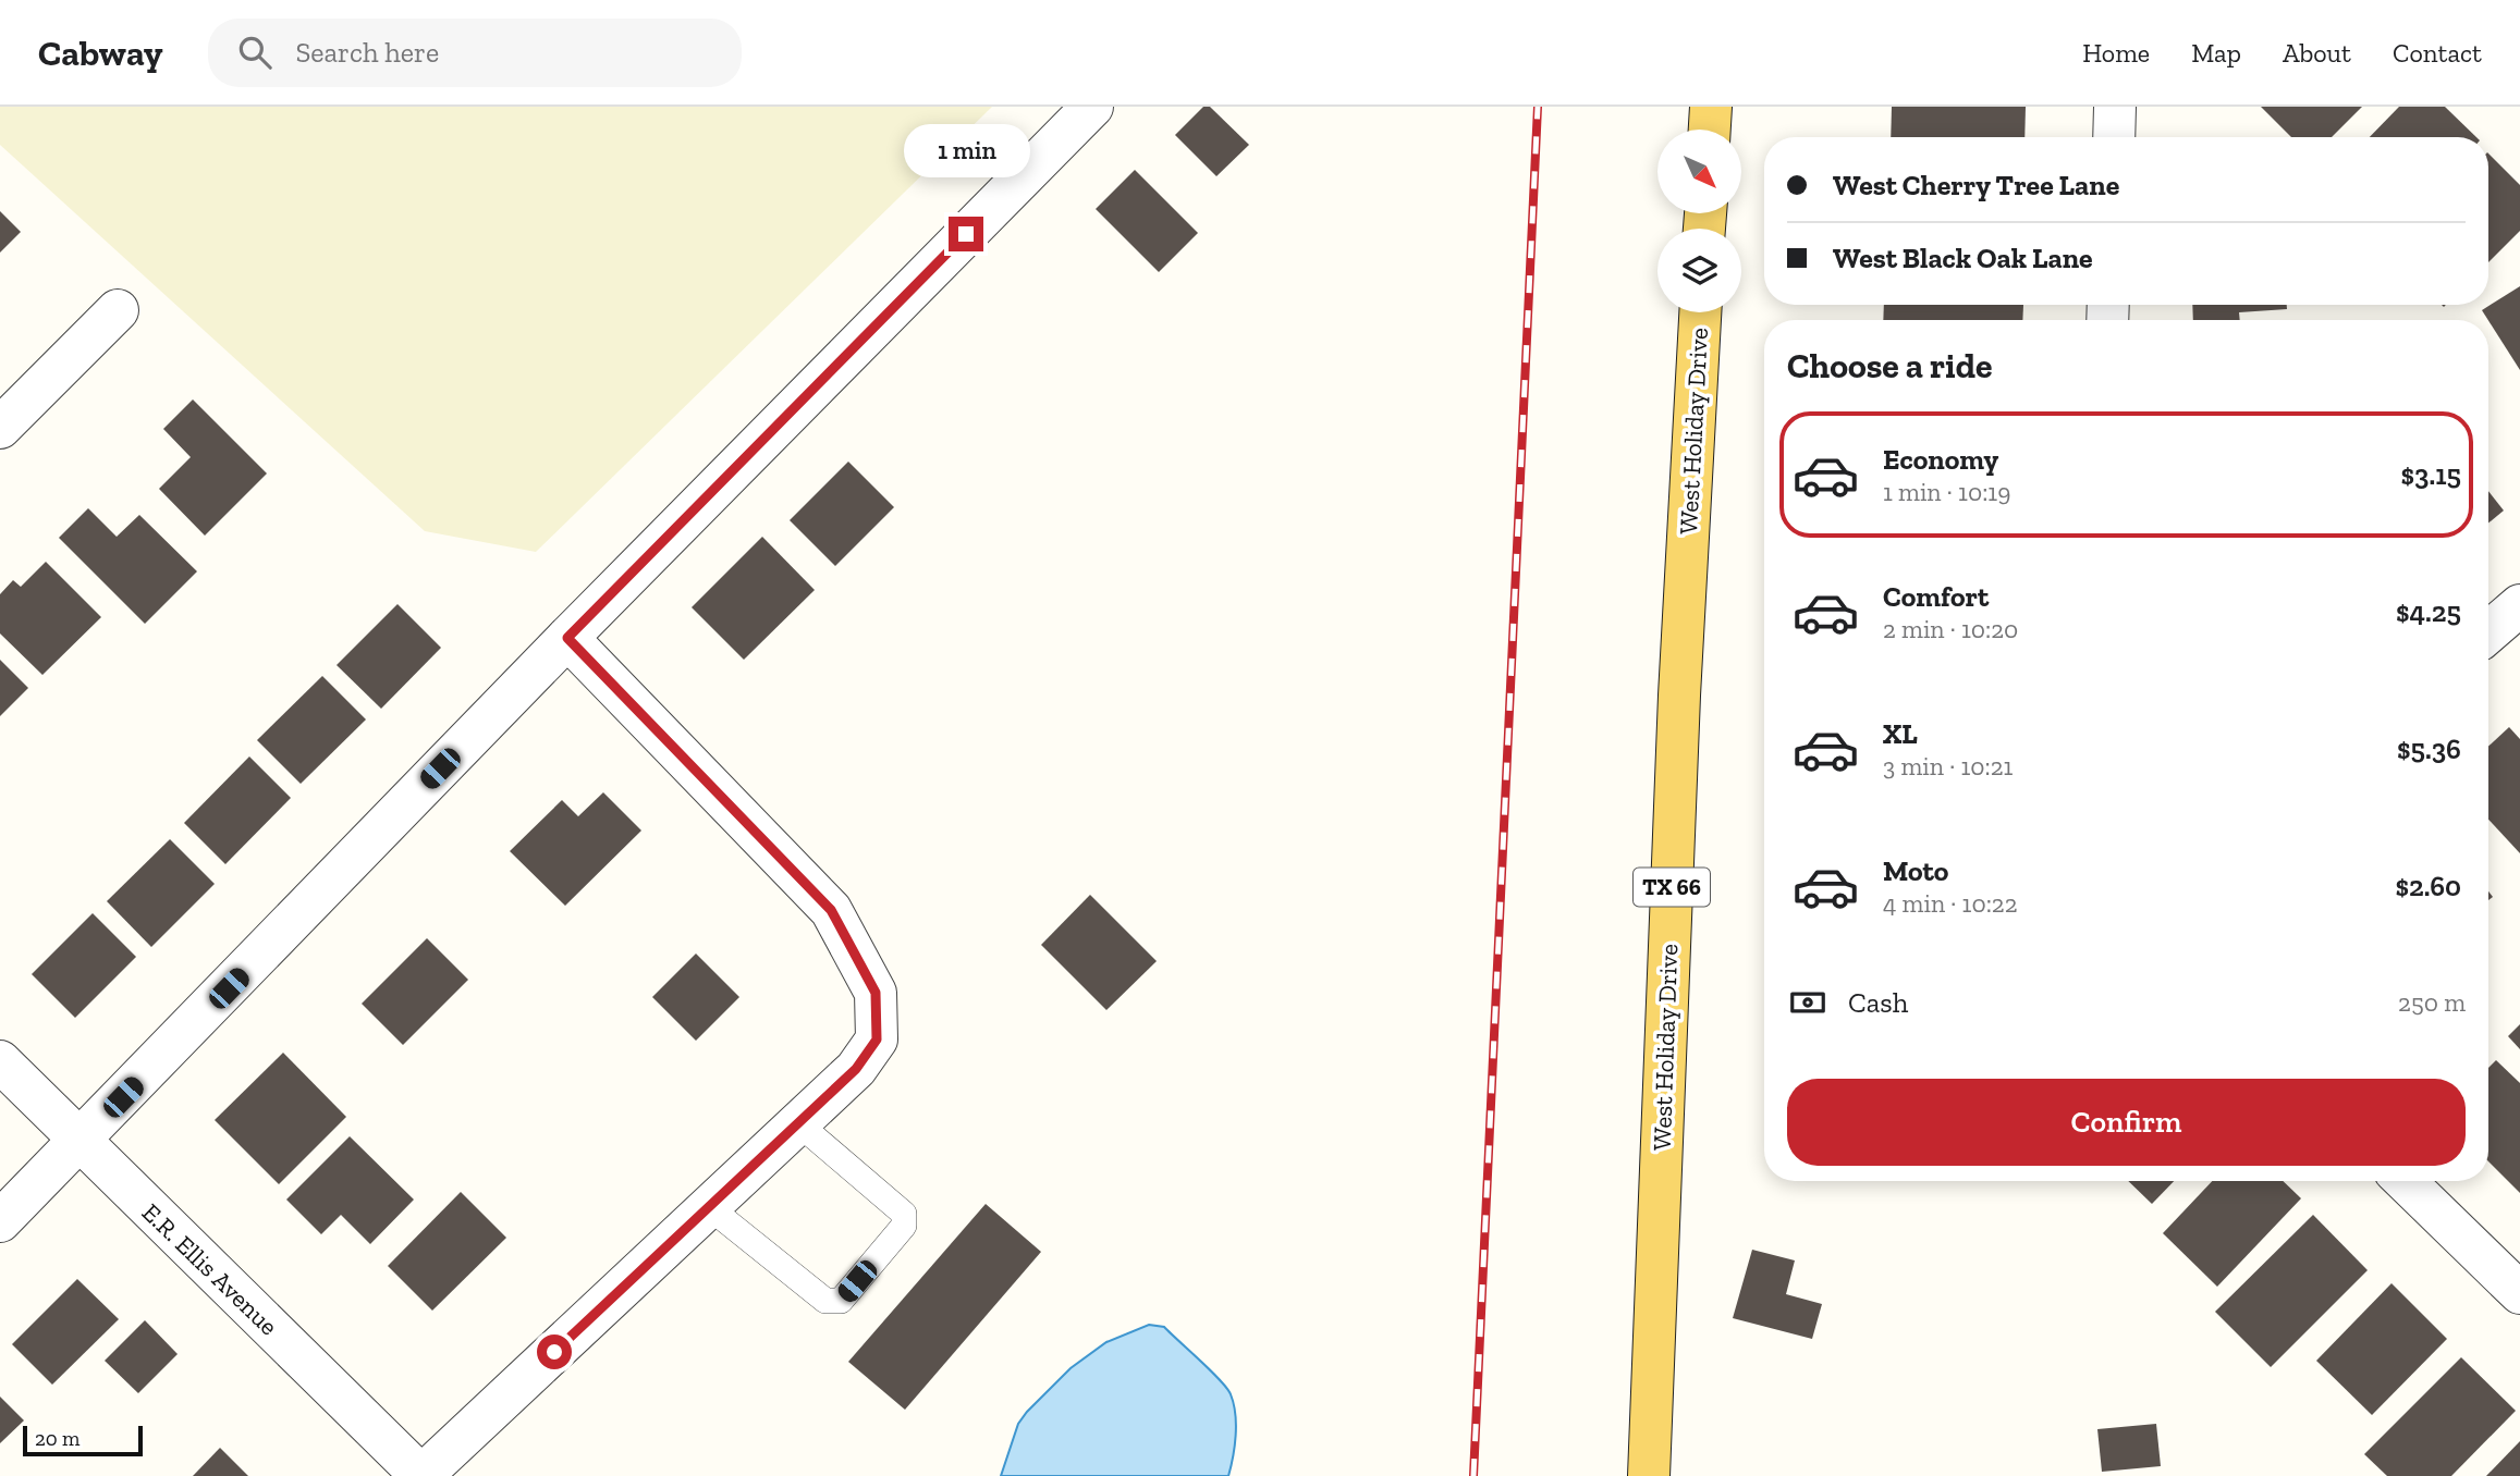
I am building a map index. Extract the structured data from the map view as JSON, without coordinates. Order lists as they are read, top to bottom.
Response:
{
  "streets": {
    "main road": ["West Holiday Drive", "TX 66"],
    "street": ["E.R. Ellis Avenue"]
  },
  "scale_bar": "20 m",
  "north": "bottom right",
  "page": {
    "header": "Cabway",
    "search": "Search here",
    "nav": [
      "Home",
      "Map",
      "About",
      "Contact"
    ],
    "bubble": "1 min",
    "banner": ["West Cherry Tree Lane", "West Black Oak Lane"],
    "heading": "Choose a ride",
    "list": [
      {
        "name": "Economy",
        "note": "1 min · 10:19",
        "value": "$3.15"
      },
      {
        "name": "Comfort",
        "note": "2 min · 10:20",
        "value": "$4.25"
      },
      {
        "name": "XL",
        "note": "3 min · 10:21",
        "value": "$5.36"
      },
      {
        "name": "Moto",
        "note": "4 min · 10:22",
        "value": "$2.60"
      }
    ],
    "pay": ["Cash", "250 m"],
    "buttons": "Confirm",
    "scale": "20 m"
  }
}
